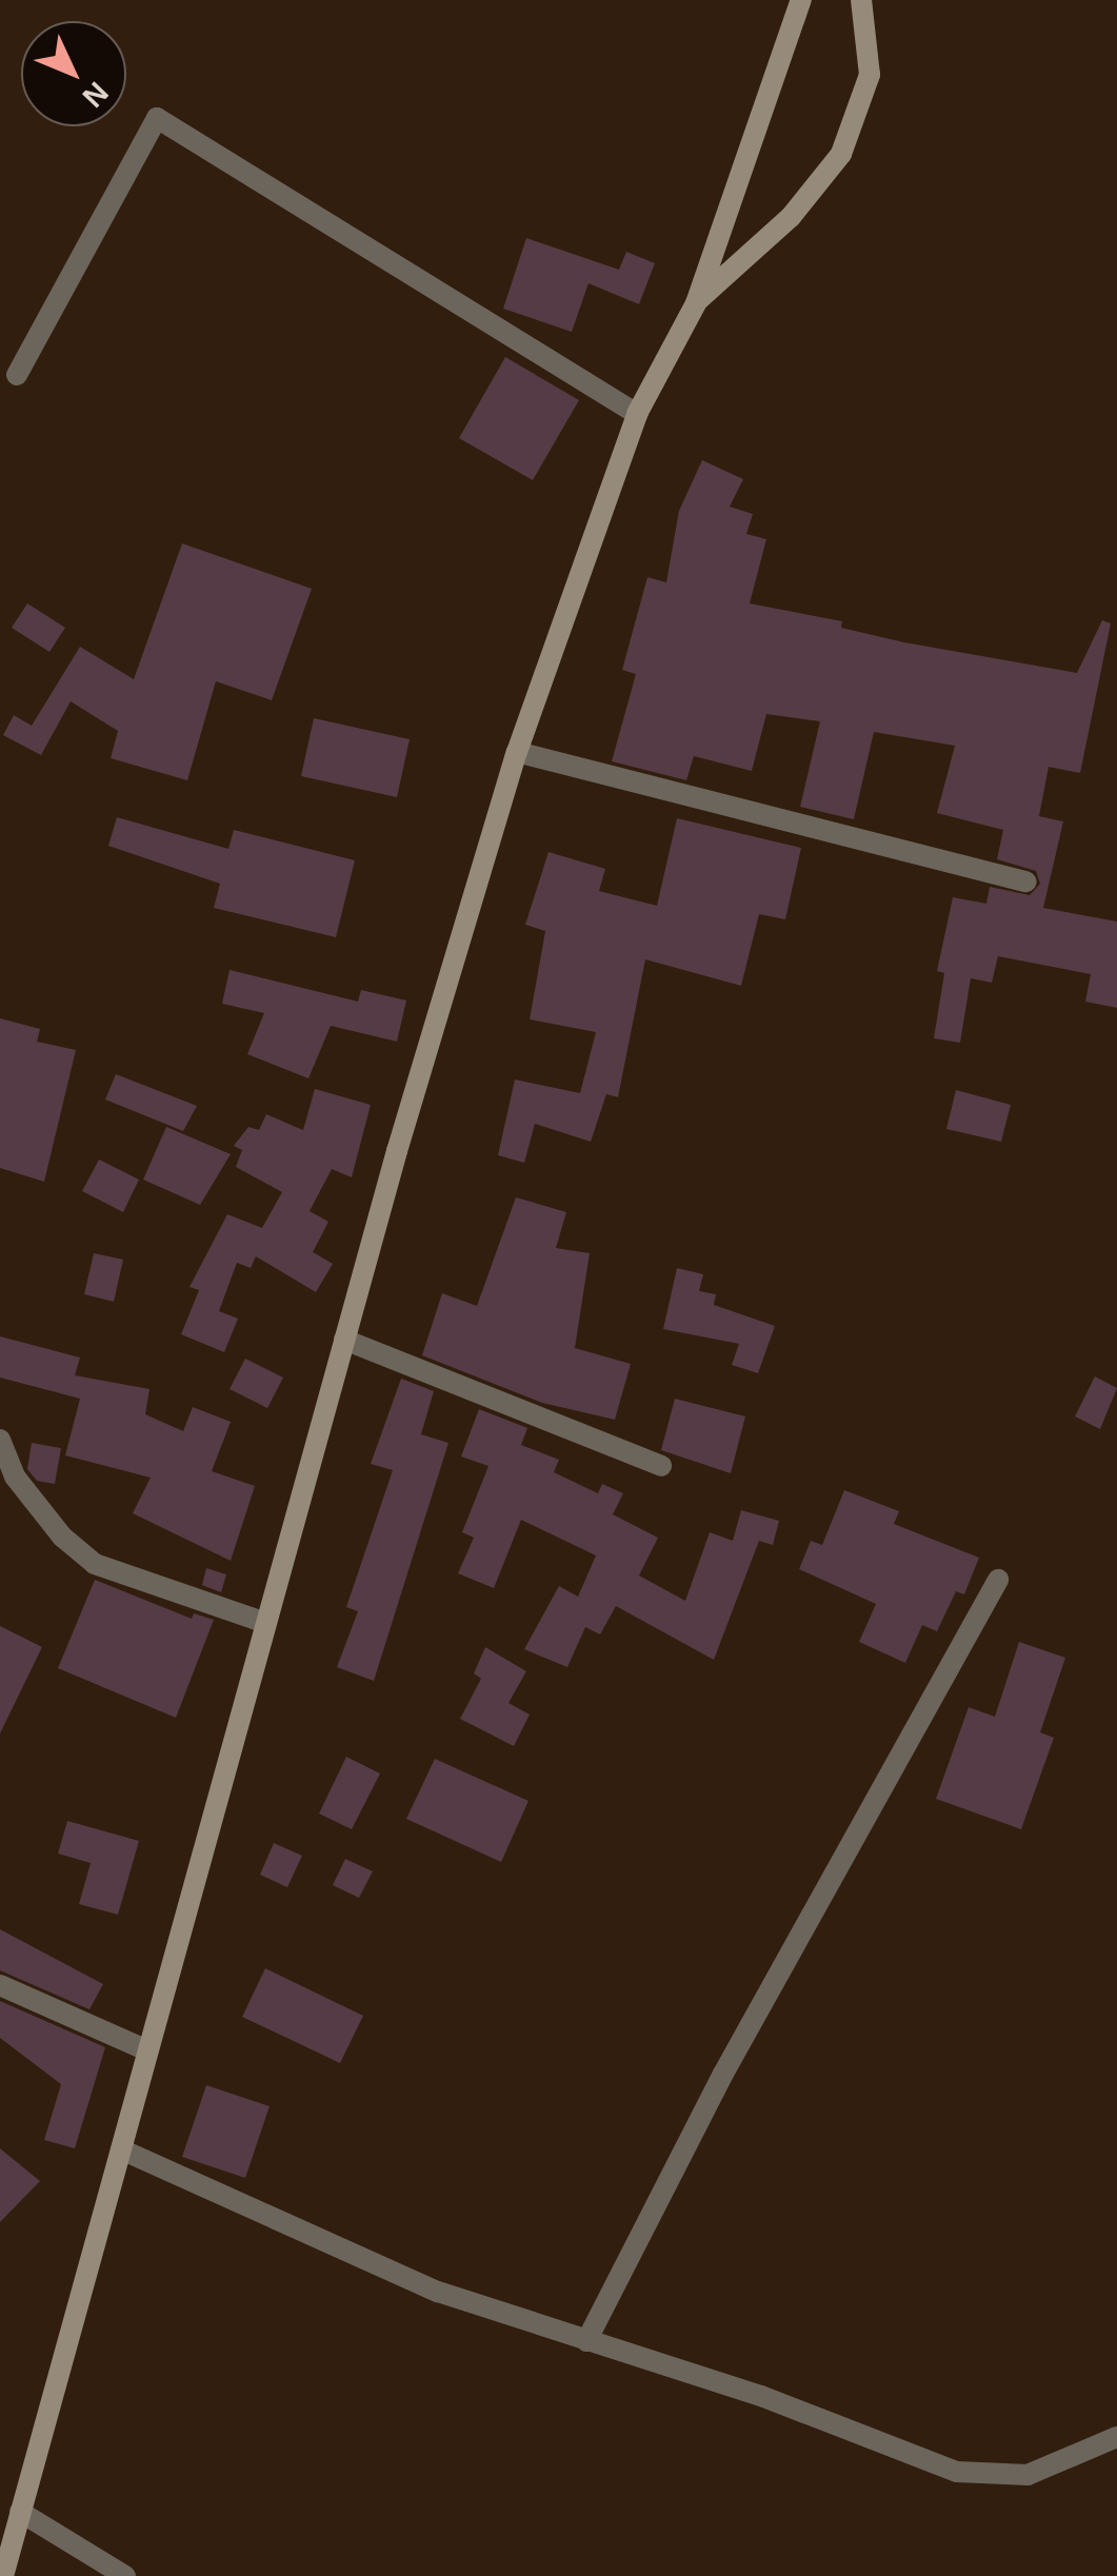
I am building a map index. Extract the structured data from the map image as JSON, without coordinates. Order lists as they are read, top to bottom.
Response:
{
  "north": "bottom right"
}
